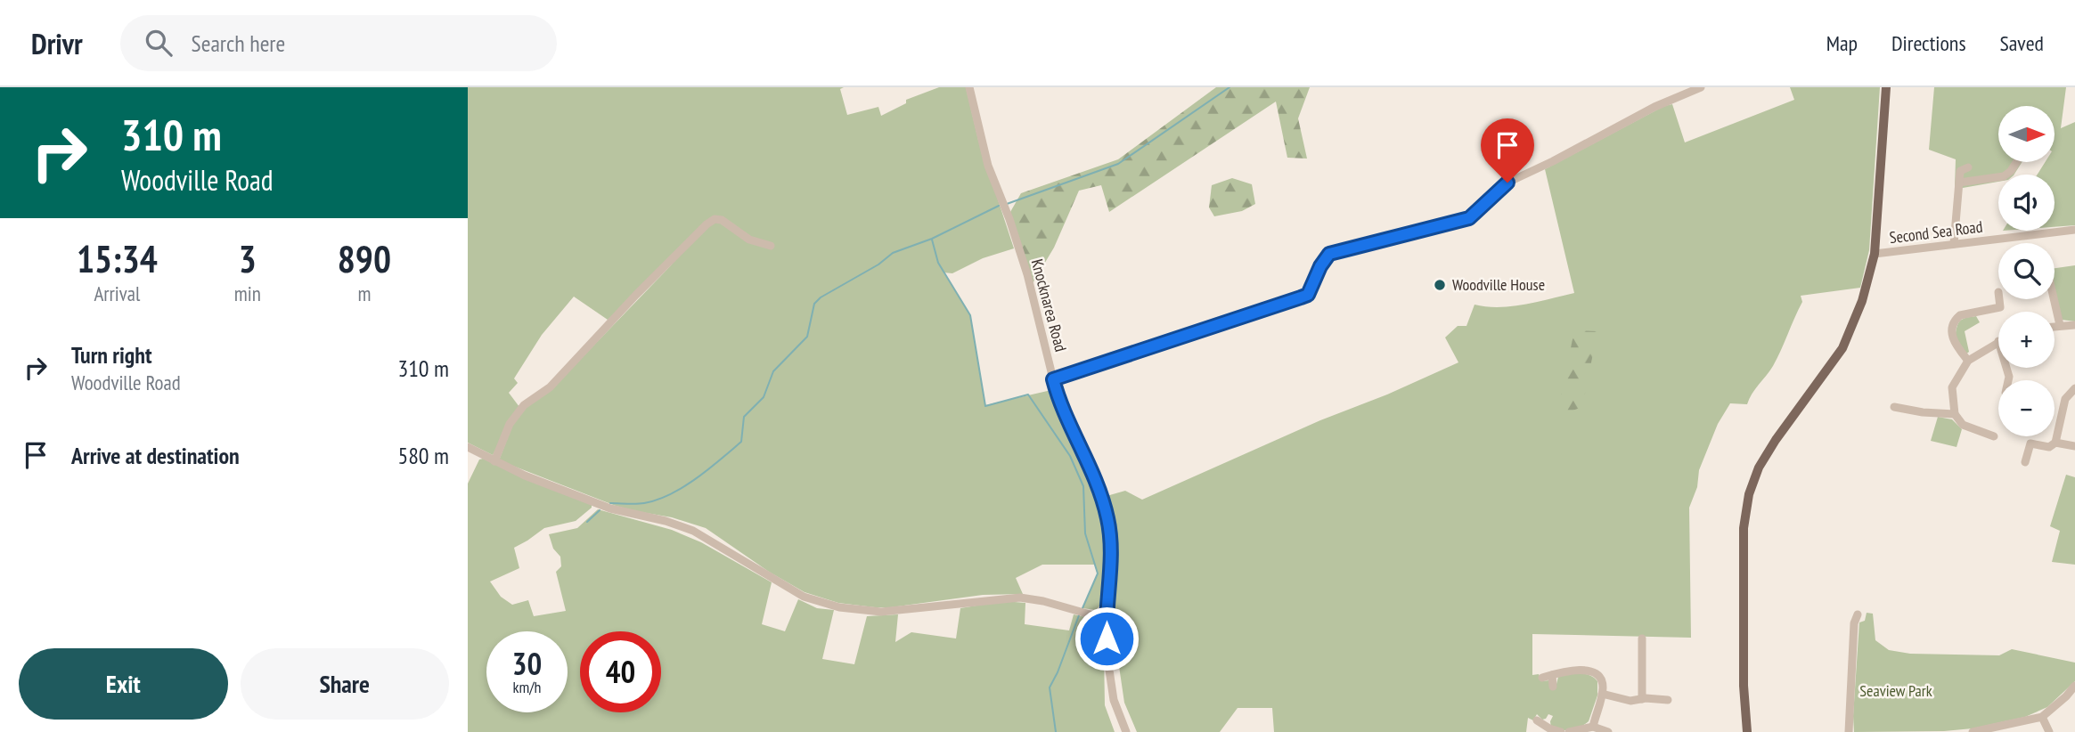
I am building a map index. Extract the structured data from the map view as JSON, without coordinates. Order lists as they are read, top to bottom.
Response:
{
  "streets": {
    "street": ["Second Sea Road", "Knocknarea Road"]
  },
  "parks": ["Seaview Park"],
  "places": ["Woodville House"],
  "north": "right",
  "page": {
    "header": "Drivr",
    "search": "Search here",
    "nav": ["Map", "Directions", "Saved"],
    "turn": ["310 m", "Woodville Road"],
    "map_buttons": ["+", "−"],
    "eta": [
      "15:34",
      "Arrival",
      "3",
      "min",
      "890",
      "m"
    ],
    "list": [
      {
        "name": "Turn right",
        "note": "Woodville Road",
        "value": "310 m"
      },
      {
        "name": "Arrive at destination",
        "value": "580 m"
      }
    ],
    "speed": "30 km/h",
    "limit": "40",
    "buttons": ["Exit", "Share"]
  }
}
